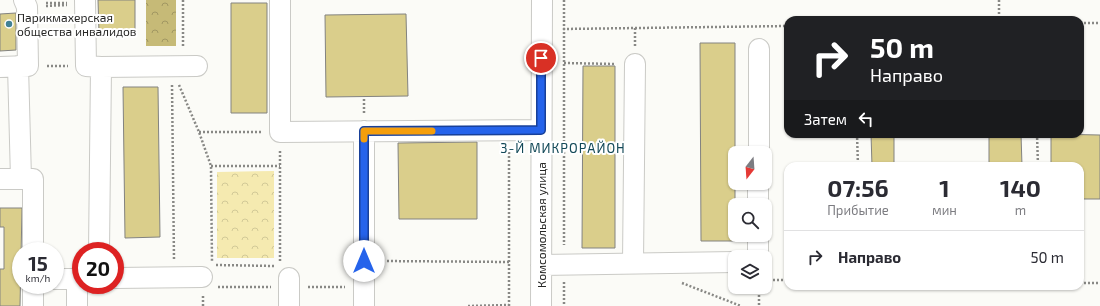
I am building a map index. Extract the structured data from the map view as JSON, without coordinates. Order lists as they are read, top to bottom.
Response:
{
  "streets": {
    "street": ["Комсомольская улица"]
  },
  "districts": ["3-Й МИКРОРАЙОН"],
  "places": ["Парикмахерская общества инвалидов"],
  "north": "bottom",
  "page": {
    "turn": ["50 m", "Направо"],
    "then": "Затем",
    "eta": [
      "07:56",
      "Прибытие",
      "1",
      "мин",
      "140",
      "m"
    ],
    "list": [
      {
        "name": "Направо",
        "value": "50 m"
      }
    ],
    "speed": "15 km/h",
    "limit": "20"
  }
}
